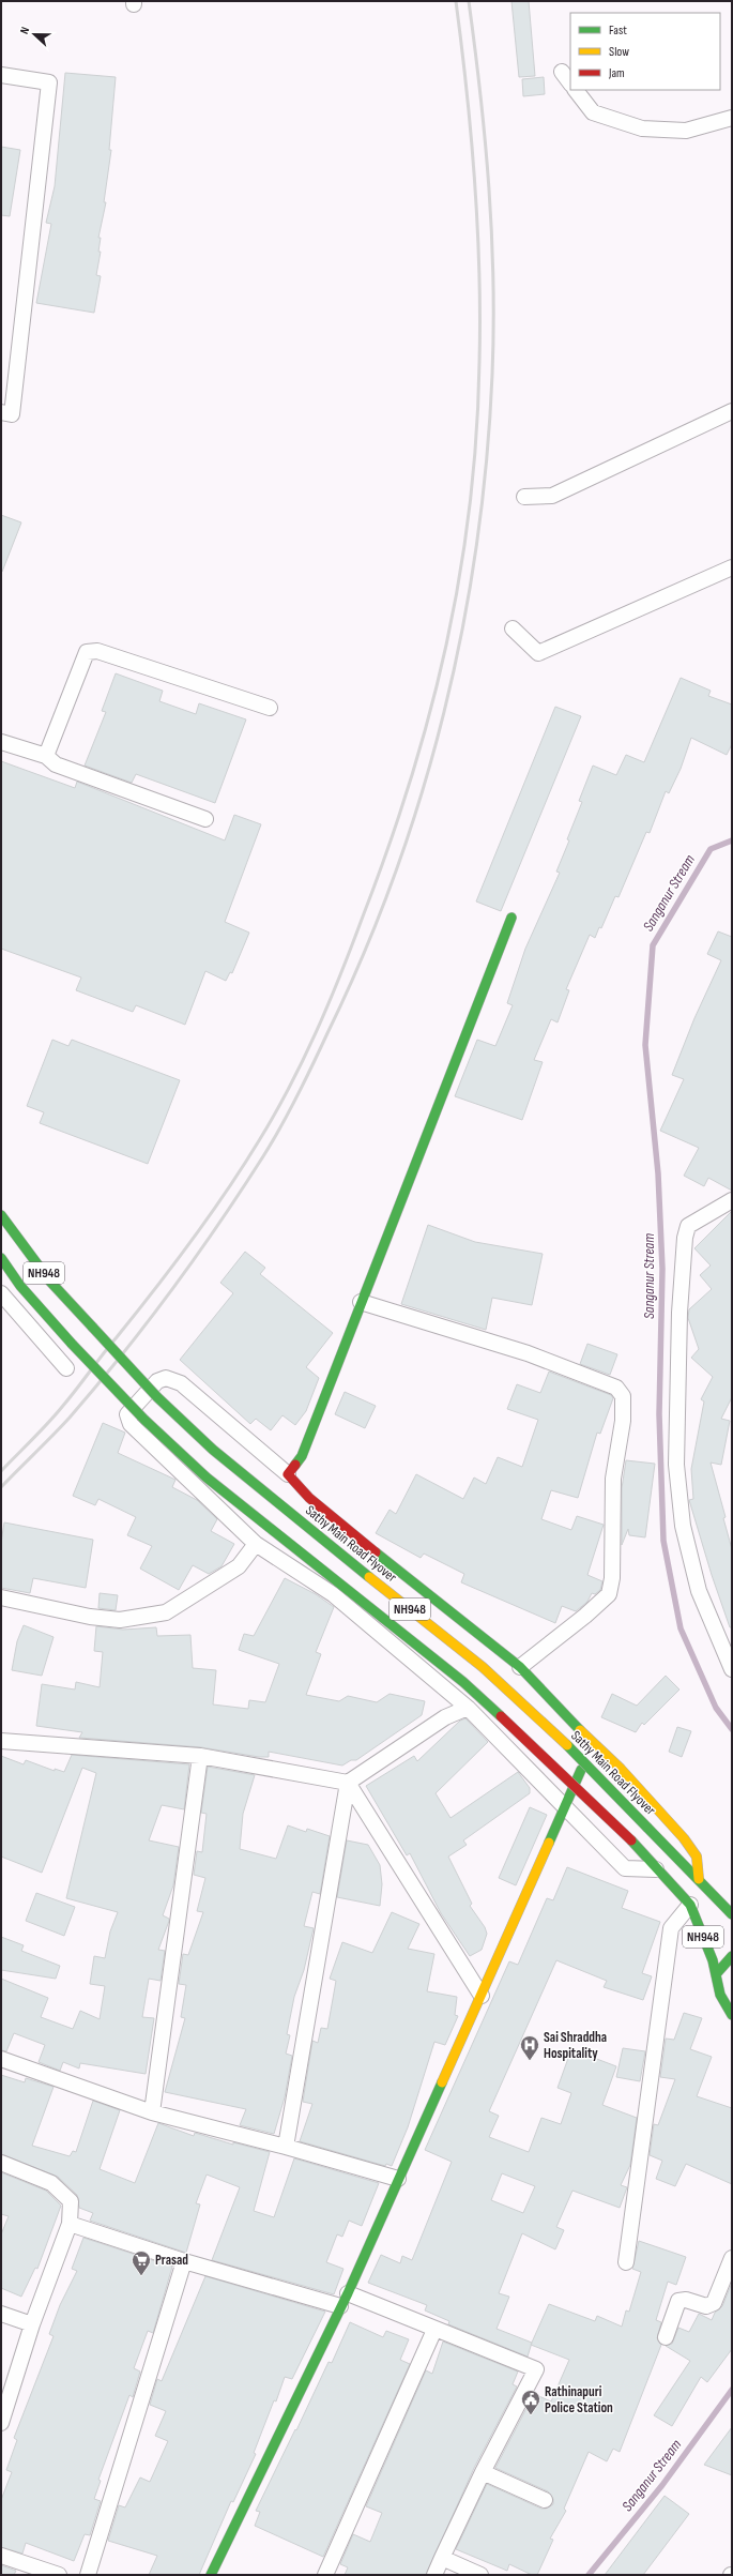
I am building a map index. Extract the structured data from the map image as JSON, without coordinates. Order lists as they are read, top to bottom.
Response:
{
  "streets": {
    "main road": ["NH948", "Sathy Main Road Flyover"]
  },
  "crossings": [
    ["NH948", "Sathy Main Road Flyover"]
  ],
  "water": ["Sanganur Stream"],
  "places": {
    "hospital": ["Sai Shraddha Hospitality"],
    "supermarket": ["Prasad"],
    "public building": ["Rathinapuri Police Station"]
  },
  "legend": ["Fast", "Slow", "Jam"],
  "north": "left"
}
